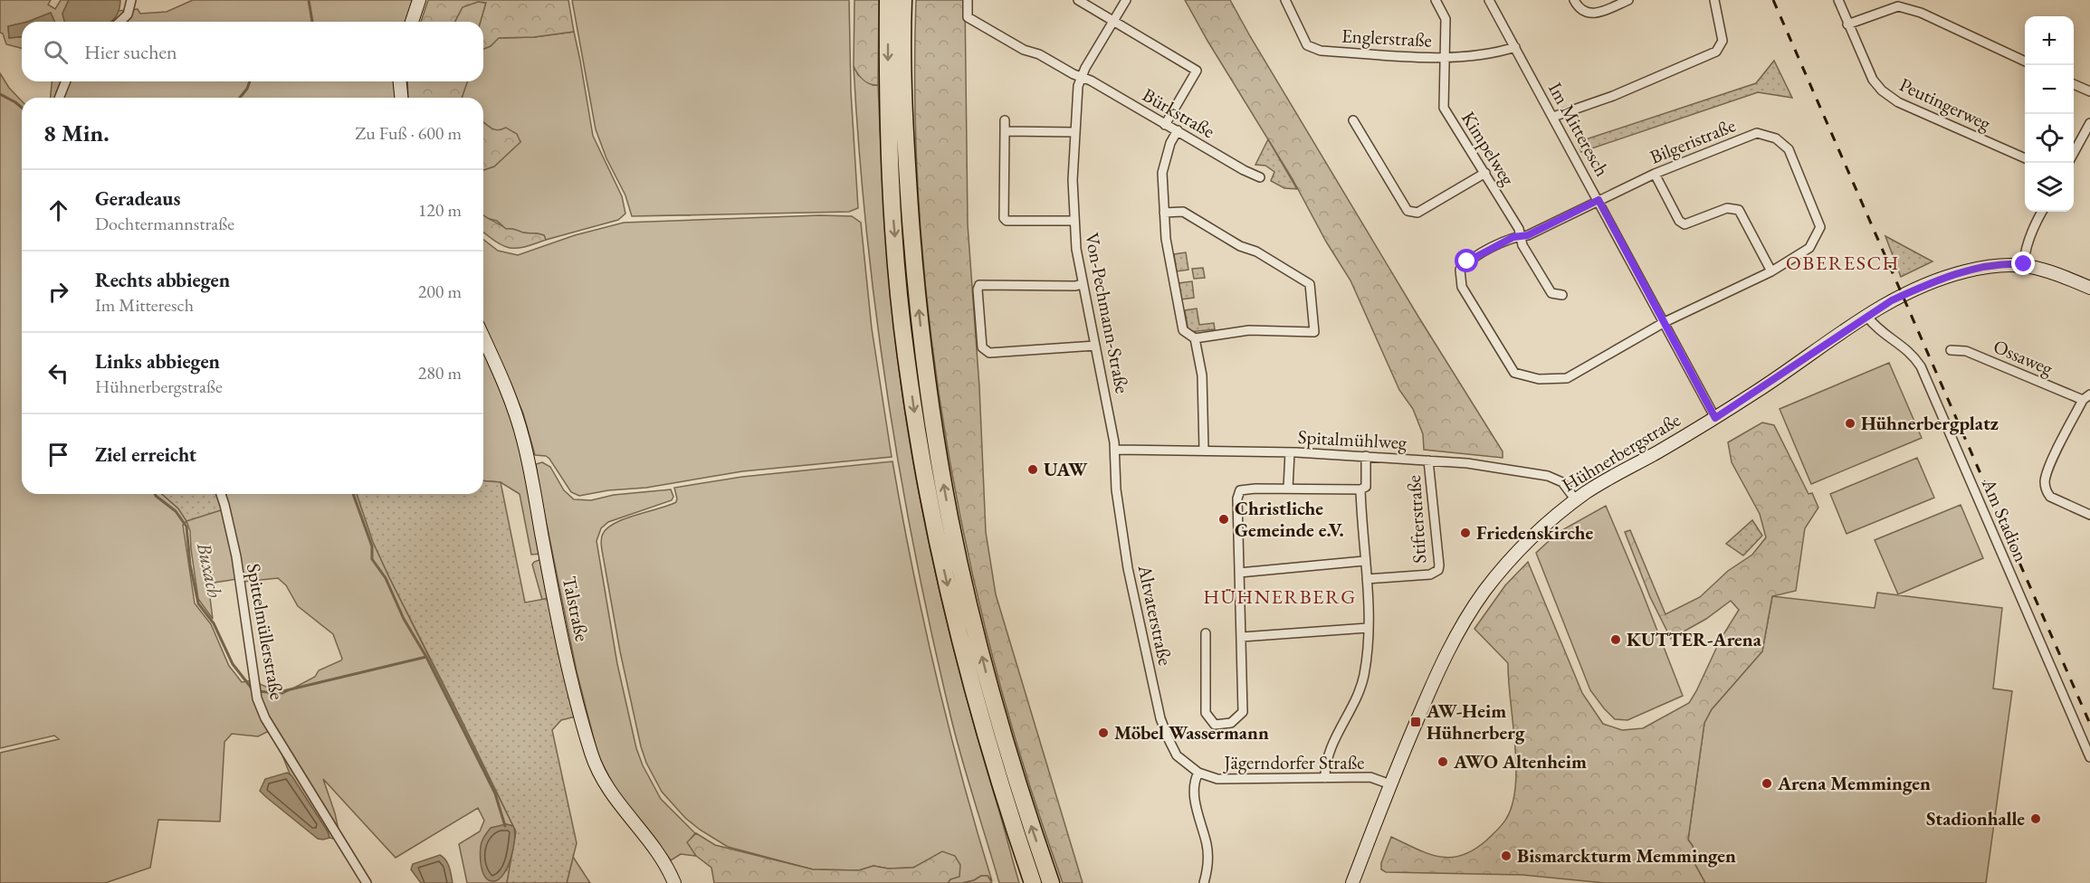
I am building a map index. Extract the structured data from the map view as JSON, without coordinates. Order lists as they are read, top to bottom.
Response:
{
  "streets": {
    "street": [
      "Englerstraße",
      "Peutingerweg",
      "Bürkstraße",
      "Im Mitteresch",
      "Bilgeristraße",
      "Kimpelweg",
      "Von-Pechmann-Straße",
      "Ossaweg",
      "Spitalmühlweg",
      "Hühnerbergstraße",
      "Stifterstraße",
      "Am Stadion",
      "Talstraße",
      "Altvaterstraße",
      "Spittelmüllerstraße",
      "Jägerndorfer Straße"
    ]
  },
  "crossings": [
    ["Englerstraße", "Im Mitteresch"],
    ["Englerstraße", "Kimpelweg"],
    ["Bürkstraße", "Von-Pechmann-Straße"],
    ["Im Mitteresch", "Bilgeristraße"],
    ["Im Mitteresch", "Hühnerbergstraße"],
    ["Bilgeristraße", "Kimpelweg"],
    ["Von-Pechmann-Straße", "Spitalmühlweg"],
    ["Von-Pechmann-Straße", "Altvaterstraße"],
    ["Spitalmühlweg", "Hühnerbergstraße"],
    ["Spitalmühlweg", "Stifterstraße"],
    ["Spitalmühlweg", "Altvaterstraße"],
    ["Hühnerbergstraße", "Am Stadion"],
    ["Hühnerbergstraße", "Jägerndorfer Straße"],
    ["Altvaterstraße", "Jägerndorfer Straße"]
  ],
  "districts": ["OBERESCH", "HÜHNERBERG"],
  "water": ["Buxach"],
  "places": {
    "other": [
      "Hühnerbergplatz",
      "UAW",
      "Christliche Gemeinde e.V.",
      "Friedenskirche",
      "KUTTER-Arena",
      "Möbel Wassermann",
      "AWO Altenheim",
      "Arena Memmingen",
      "Stadionhalle",
      "Bismarckturm Memmingen"
    ],
    "transit": ["AW-Heim Hühnerberg"]
  },
  "page": {
    "map_buttons": ["+", "−"],
    "search": "Hier suchen",
    "heading": ["8 Min.", "Zu Fuß · 600 m"],
    "list": [
      ["Geradeaus", "Dochtermannstraße", "120 m"],
      ["Rechts abbiegen", "Im Mitteresch", "200 m"],
      ["Links abbiegen", "Hühnerbergstraße", "280 m"],
      "Ziel erreicht"
    ]
  }
}
